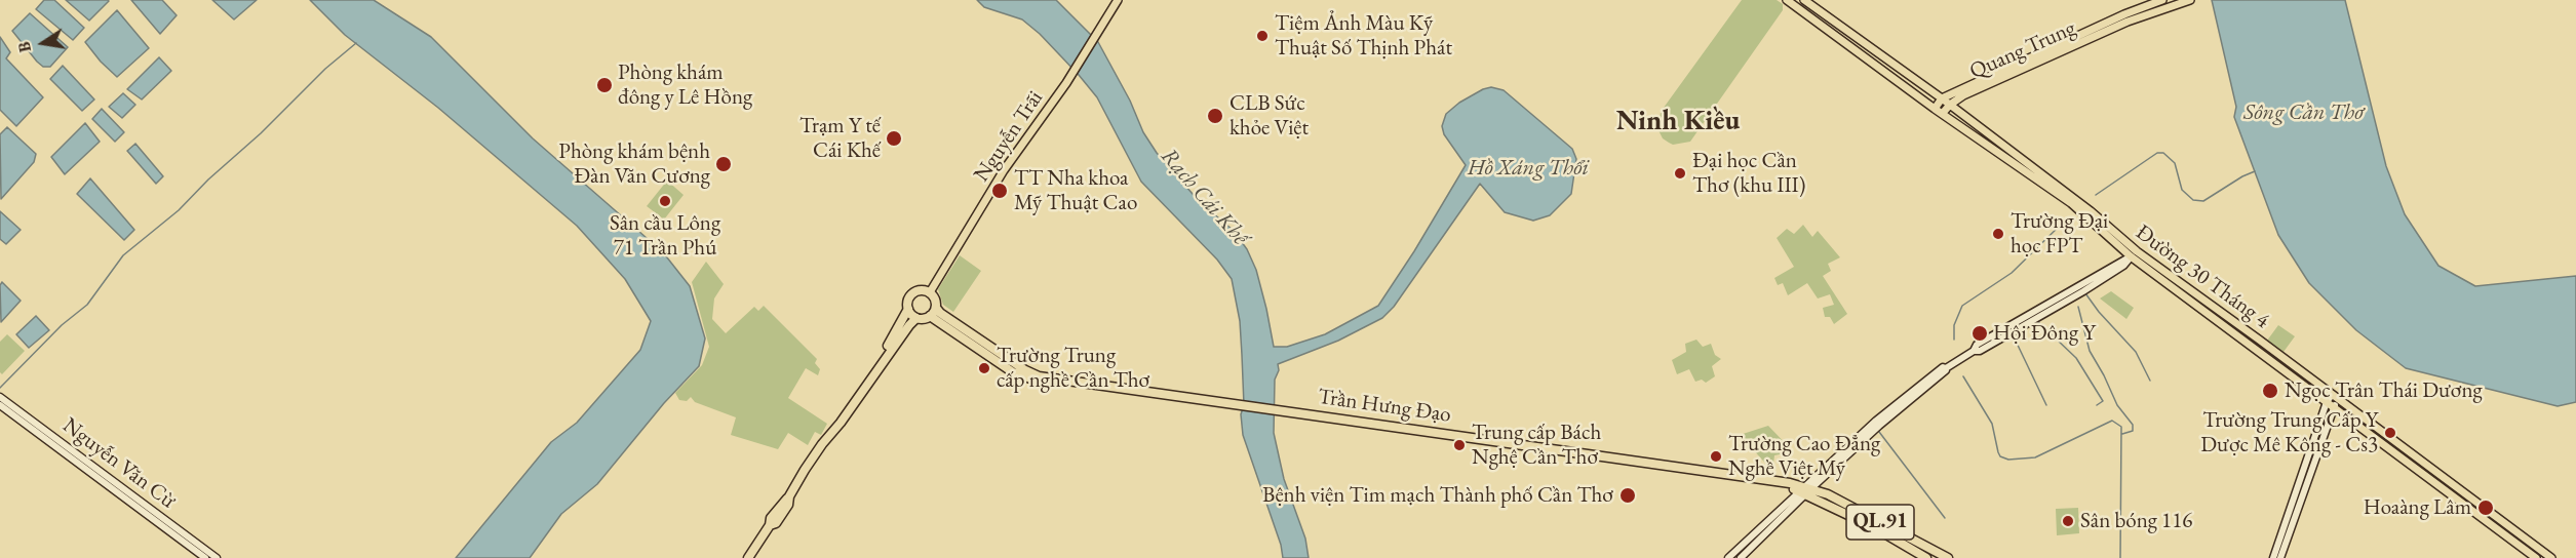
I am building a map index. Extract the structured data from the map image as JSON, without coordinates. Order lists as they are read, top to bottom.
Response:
{
  "streets": {
    "highway": ["Trần Hưng Đạo", "QL.91"],
    "main road": [
      "Quang Trung",
      "Nguyễn Trãi",
      "Đường 30 Tháng 4",
      "Nguyễn Văn Cừ"
    ]
  },
  "crossings": [
    ["Quang Trung", "Đường 30 Tháng 4"],
    ["Nguyễn Trãi", "QL.91"],
    ["Trần Hưng Đạo", "QL.91"]
  ],
  "districts": ["Ninh Kiều"],
  "water": ["Sông Cần Thơ", "Hồ Xáng Thổi", "Rạch Cái Khế"],
  "places": [
    "Tiệm Ảnh Màu Kỹ Thuật Số Thịnh Phát",
    "Phòng khám đông y Lê Hồng",
    "CLB Sức khỏe Việt",
    "Trạm Y tế Cái Khế",
    "Phòng khám bệnh Đàn Văn Cương",
    "Đại học Cần Thơ (khu III)",
    "TT Nha khoa Mỹ Thuật Cao",
    "Sân cầu Lông 71 Trần Phú",
    "Trường Đại học FPT",
    "Hội Đông Y",
    "Trường Trung cấp nghề Cần Thơ",
    "Ngọc Trân Thái Dương",
    "Trường Trung Cấp Y Dược Mê Kông - Cs3",
    "Trung cấp Bách Nghệ Cần Thơ",
    "Trường Cao Đẳng Nghề Việt Mỹ",
    "Bệnh viện Tim mạch Thành phố Cần Thơ",
    "Hoaàng Lâm",
    "Sân bóng 116"
  ],
  "north": "left"
}
